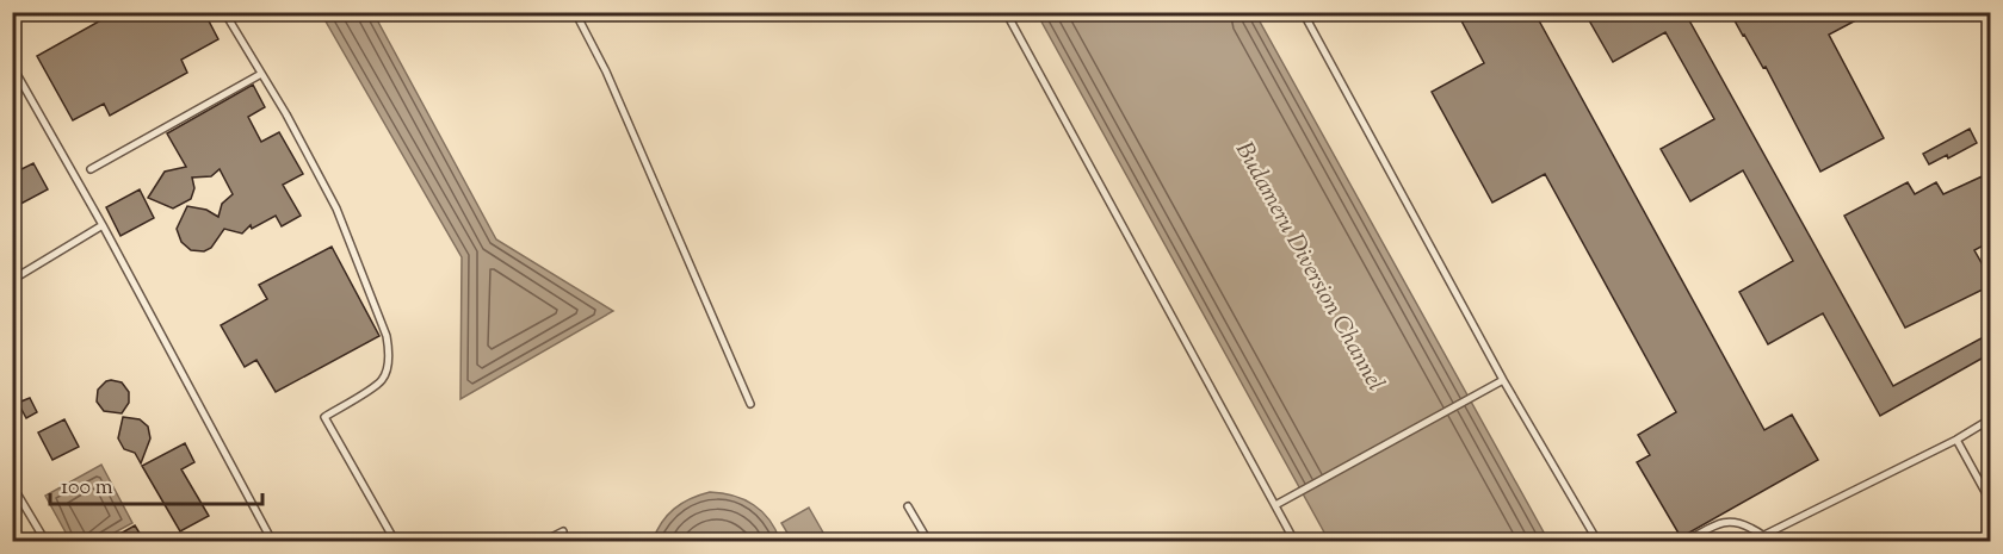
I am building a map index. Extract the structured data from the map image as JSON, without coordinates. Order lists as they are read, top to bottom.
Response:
{
  "water": ["Budameru Diversion Channel"],
  "scale_bar": "100 m"
}
